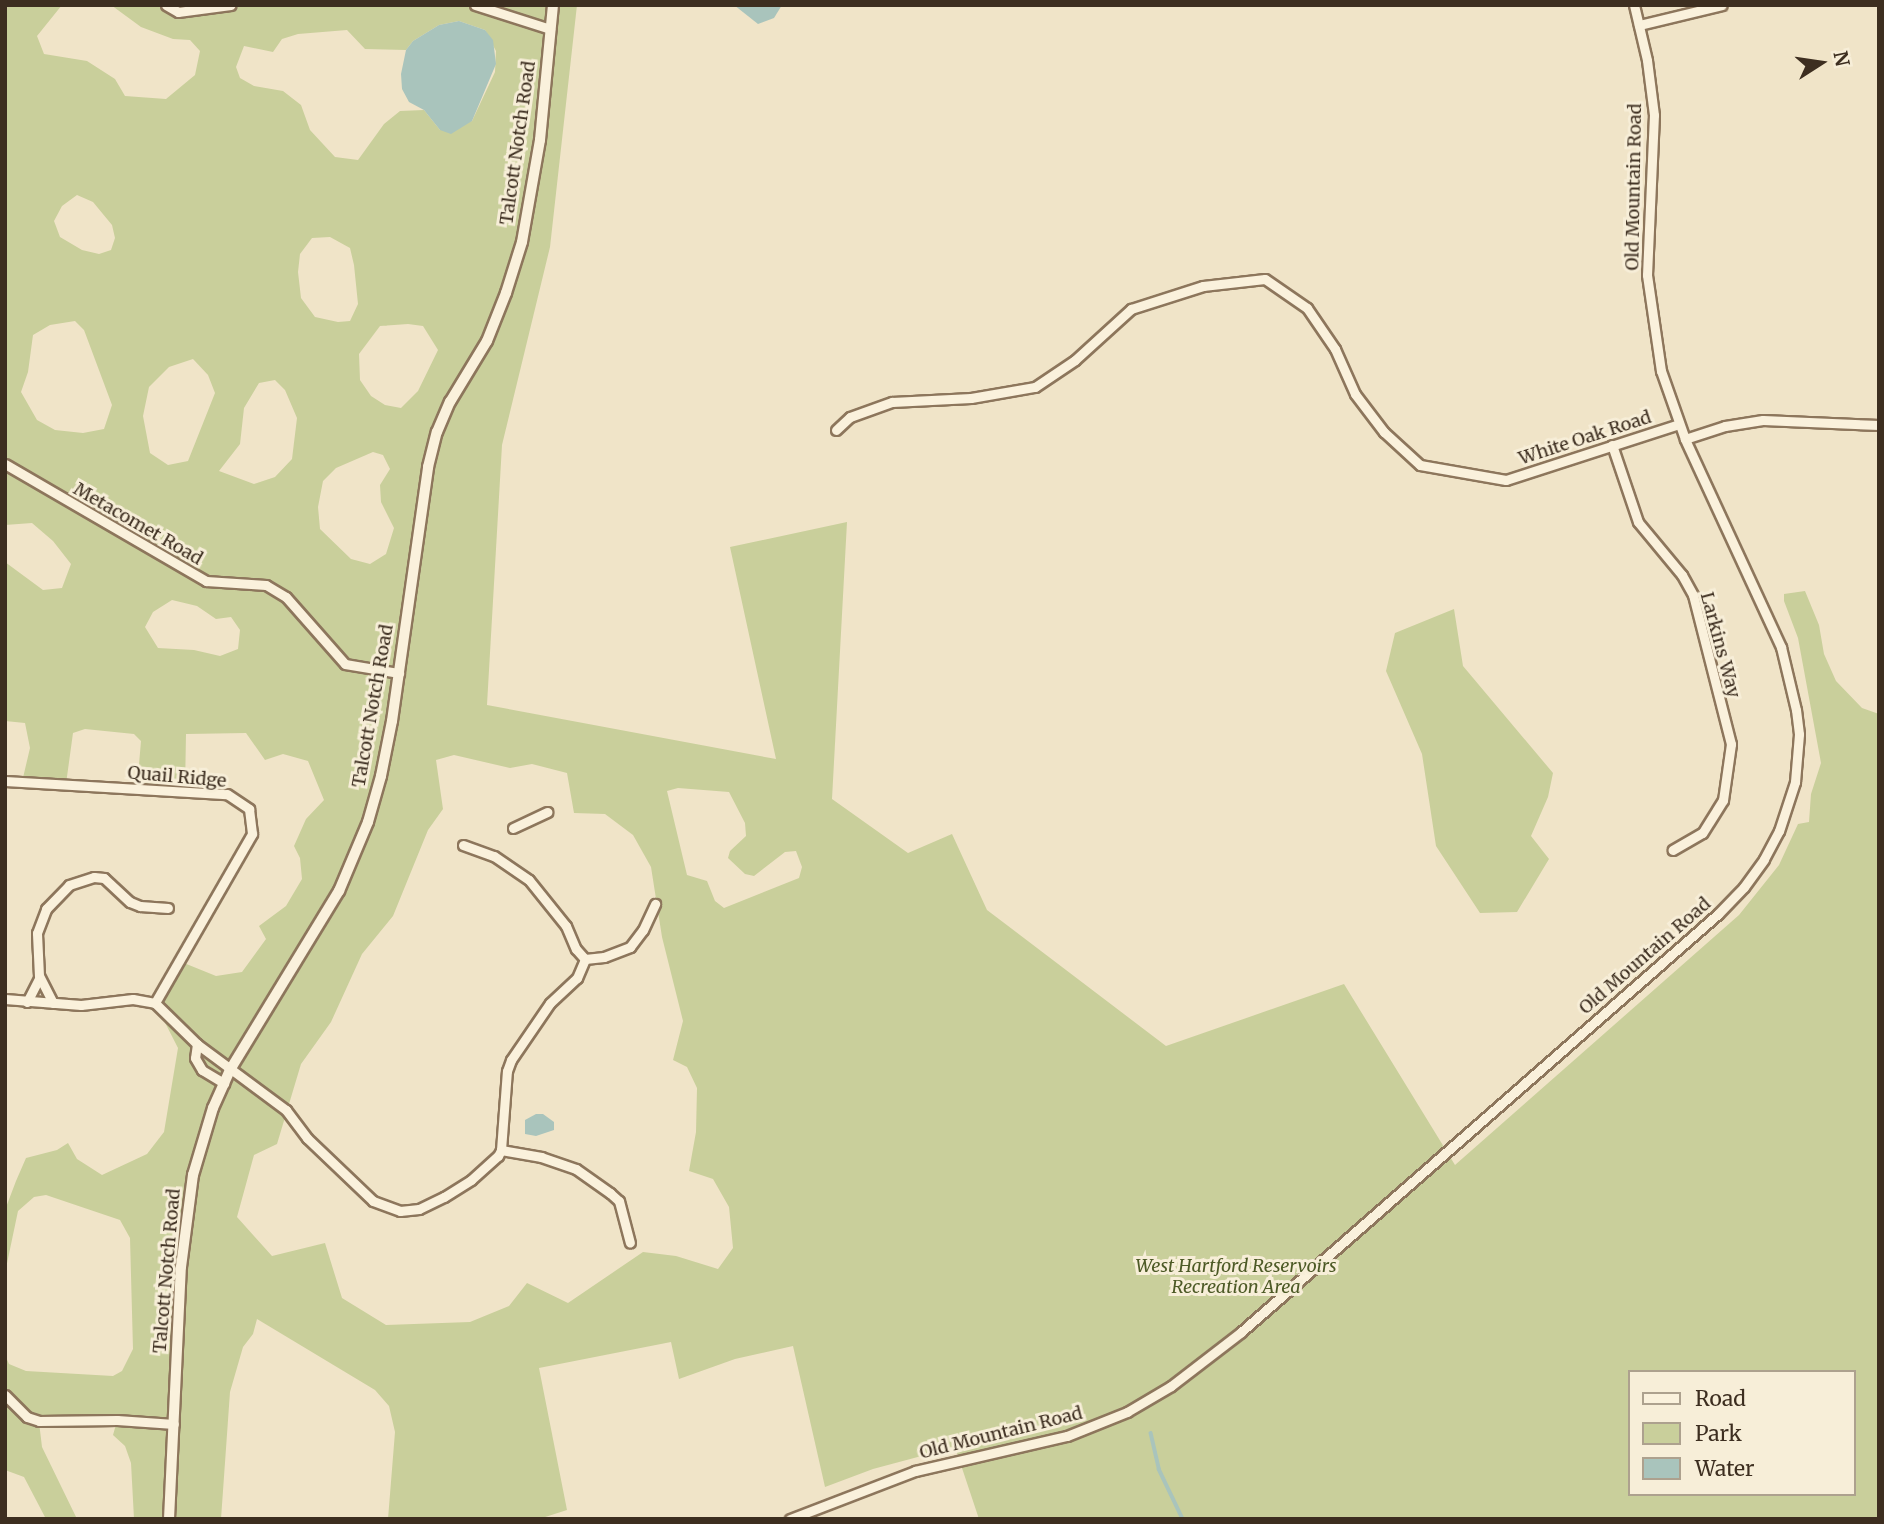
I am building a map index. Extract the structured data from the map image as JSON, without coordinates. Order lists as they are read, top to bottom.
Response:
{
  "streets": {
    "street": [
      "Talcott Notch Road",
      "Old Mountain Road",
      "White Oak Road",
      "Metacomet Road",
      "Larkins Way",
      "Quail Ridge"
    ]
  },
  "crossings": [
    ["Talcott Notch Road", "Metacomet Road"],
    ["Old Mountain Road", "White Oak Road"],
    ["White Oak Road", "Larkins Way"]
  ],
  "parks": ["West Hartford Reservoirs Recreation Area"],
  "legend": ["Road", "Park", "Water"],
  "north": "right"
}
